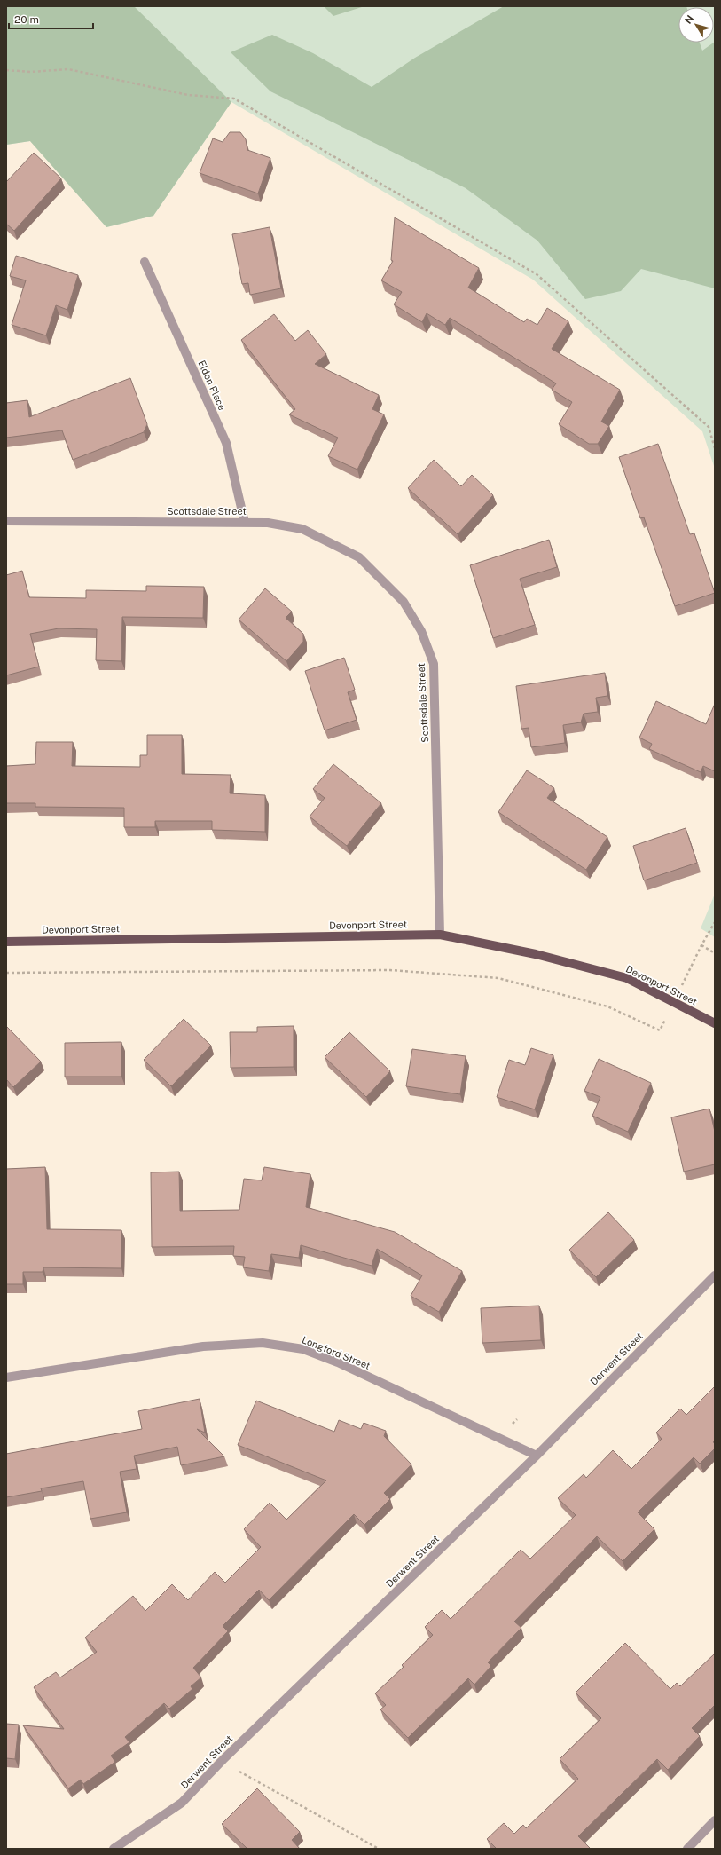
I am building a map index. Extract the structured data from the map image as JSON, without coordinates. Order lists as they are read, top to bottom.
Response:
{
  "streets": {
    "main road": ["Devonport Street"],
    "street": [
      "Eldon Place",
      "Scottsdale Street",
      "Longford Street",
      "Derwent Street"
    ]
  },
  "crossings": [
    ["Eldon Place", "Scottsdale Street"],
    ["Scottsdale Street", "Devonport Street"],
    ["Longford Street", "Derwent Street"]
  ],
  "scale_bar": "20 m",
  "north": "top left"
}
